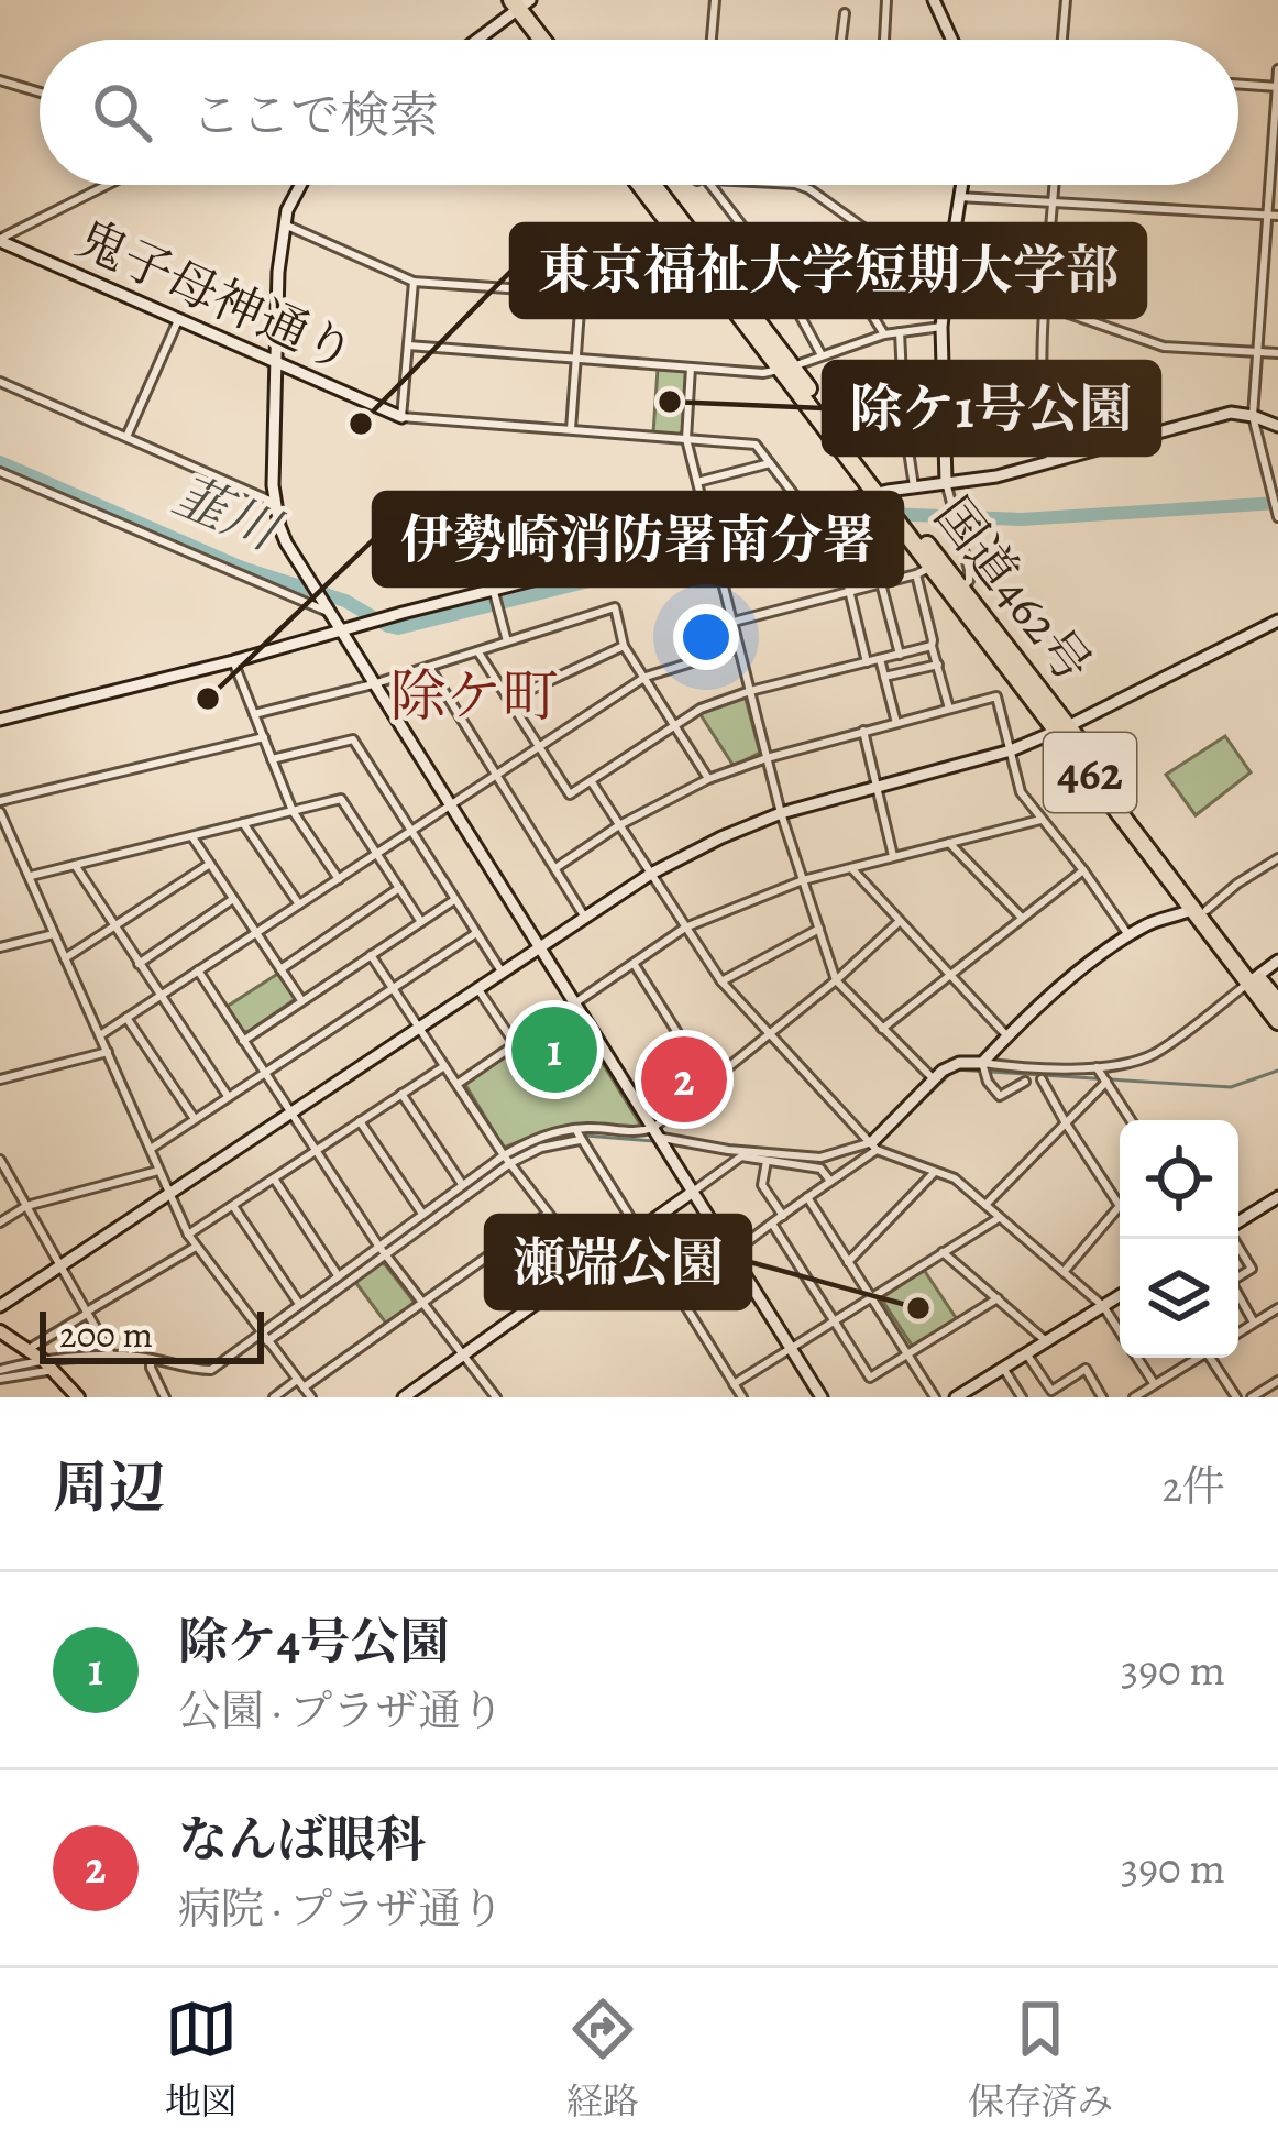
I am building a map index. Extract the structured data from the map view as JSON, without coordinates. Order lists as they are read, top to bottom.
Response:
{
  "streets": {
    "highway": ["国道462号", "462"],
    "street": ["鬼子母神通り"]
  },
  "districts": ["除ケ町"],
  "water": ["韮川"],
  "places": [
    "除ケ1号公園",
    "東京福祉大学短期大学部",
    "伊勢崎消防署南分署",
    "瀬端公園"
  ],
  "scale_bar": "200 m",
  "page": {
    "search": "ここで検索",
    "pins": ["1", "2"],
    "scale": "200 m",
    "heading": ["周辺", "2件"],
    "list": [
      {
        "mark": "1",
        "name": "除ケ4号公園",
        "note": "公園 · プラザ通り",
        "value": "390 m"
      },
      {
        "mark": "2",
        "name": "なんば眼科",
        "note": "病院 · プラザ通り",
        "value": "390 m"
      }
    ],
    "nav": ["地図", "経路", "保存済み"]
  }
}
